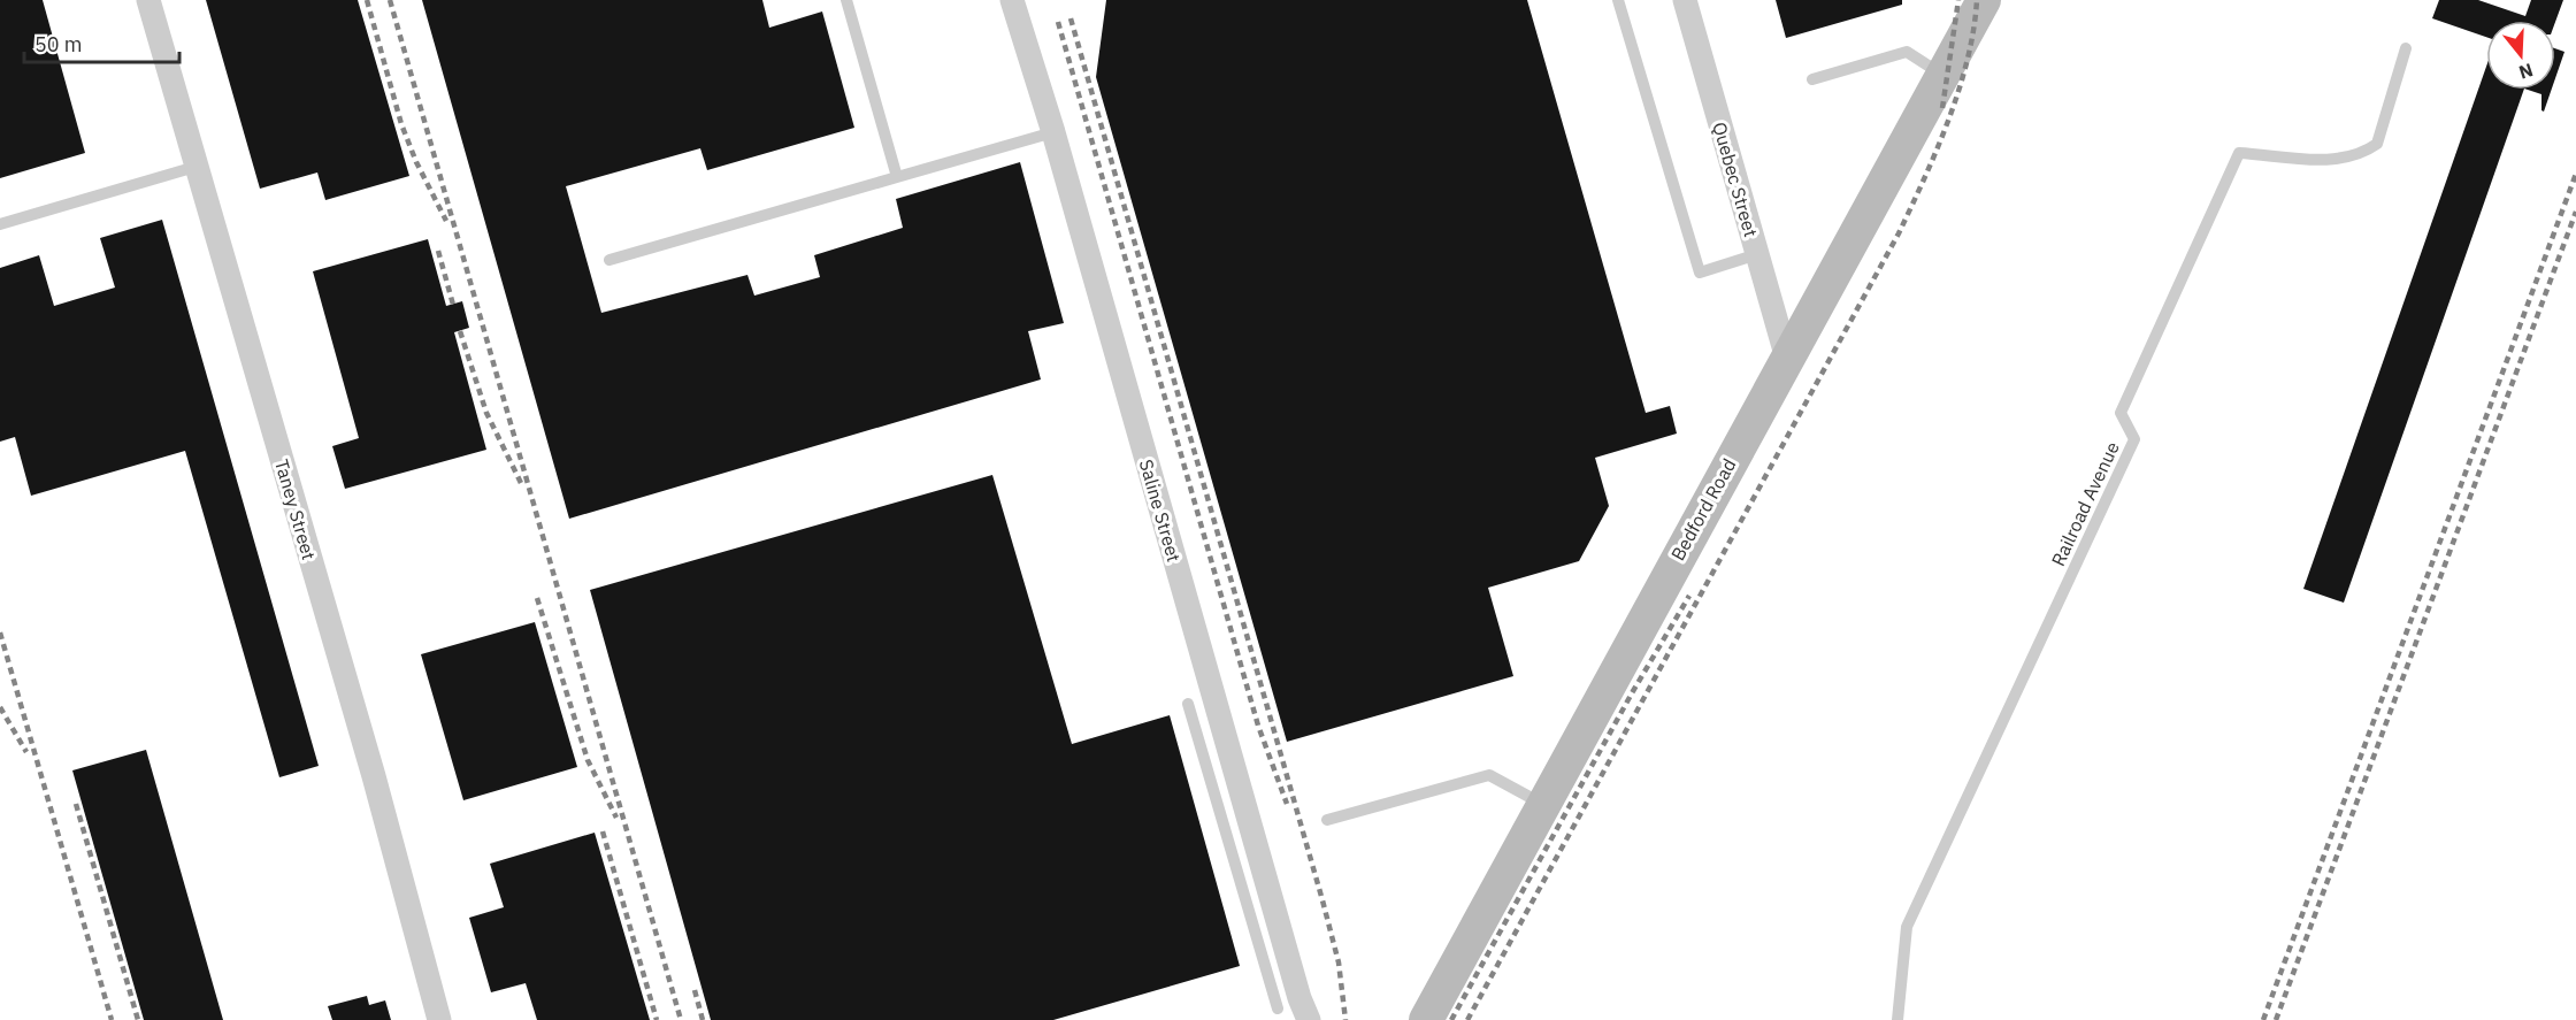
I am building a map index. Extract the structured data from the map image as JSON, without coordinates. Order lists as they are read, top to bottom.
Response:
{
  "streets": {
    "street": [
      "Quebec Street",
      "Taney Street",
      "Bedford Road",
      "Saline Street"
    ],
    "lane": ["Railroad Avenue"]
  },
  "crossings": [
    ["Quebec Street", "Bedford Road"]
  ],
  "scale_bar": "50 m",
  "north": "bottom"
}
